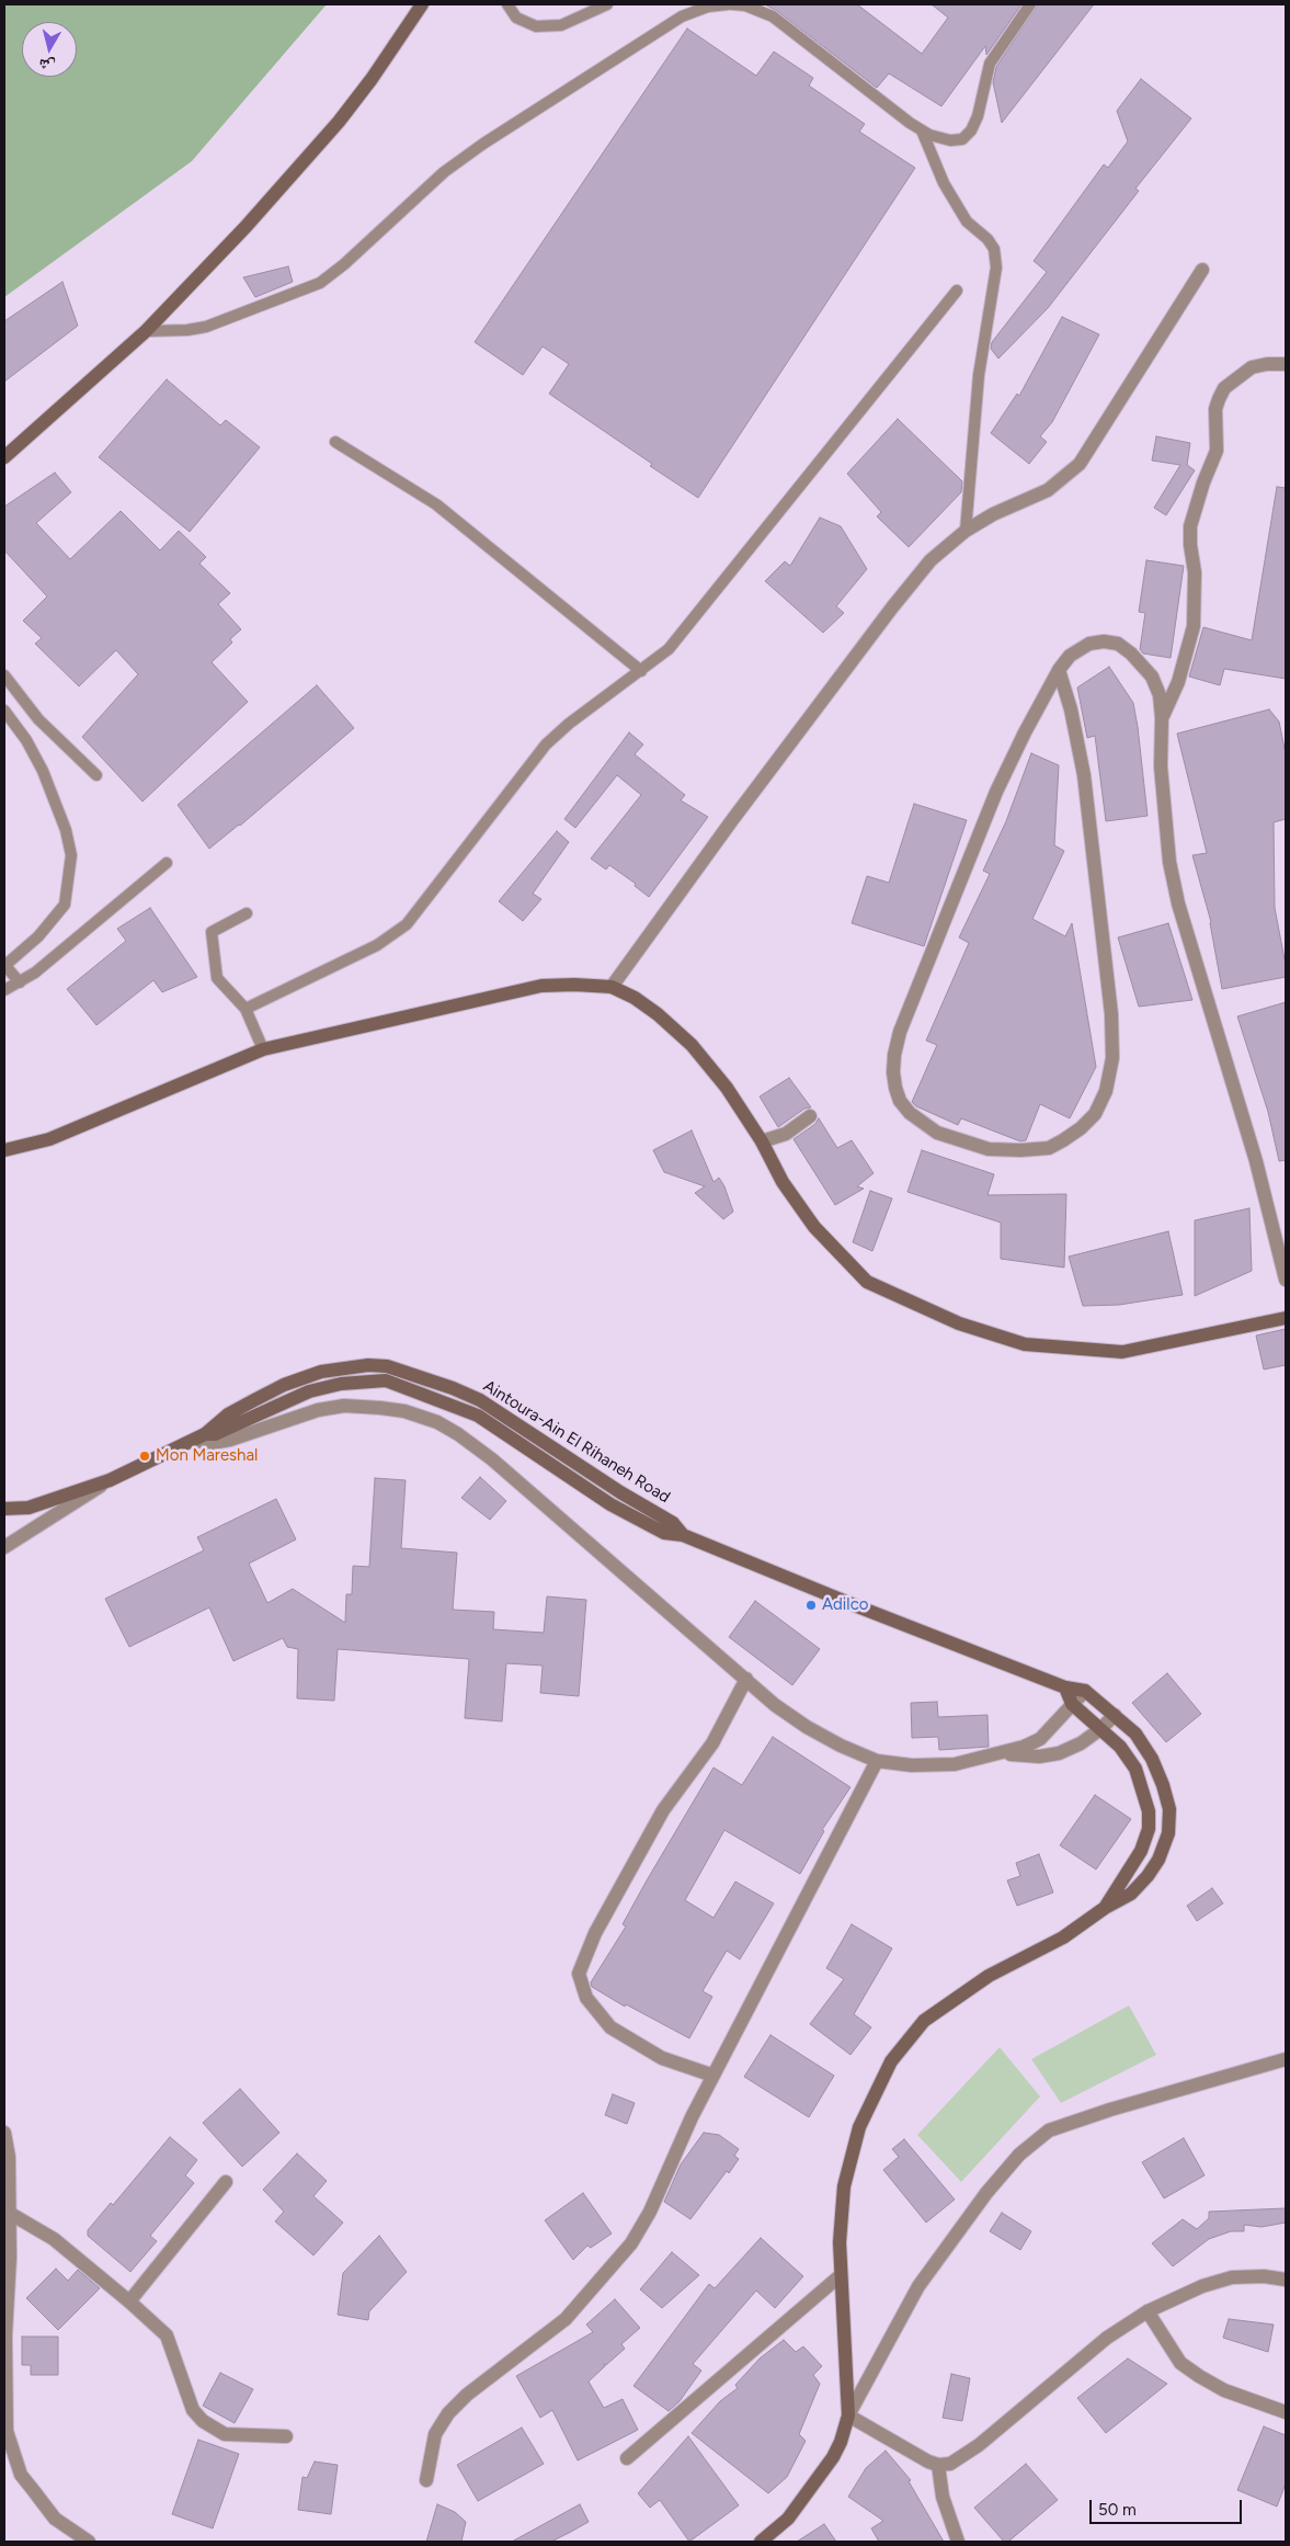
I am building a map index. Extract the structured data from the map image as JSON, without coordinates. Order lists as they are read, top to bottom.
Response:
{
  "streets": {
    "main road": ["Aintoura-Ain El Rihaneh Road"]
  },
  "places": ["Mon Mareshal", "Adilco"],
  "scale_bar": "50 m",
  "north": "bottom"
}
